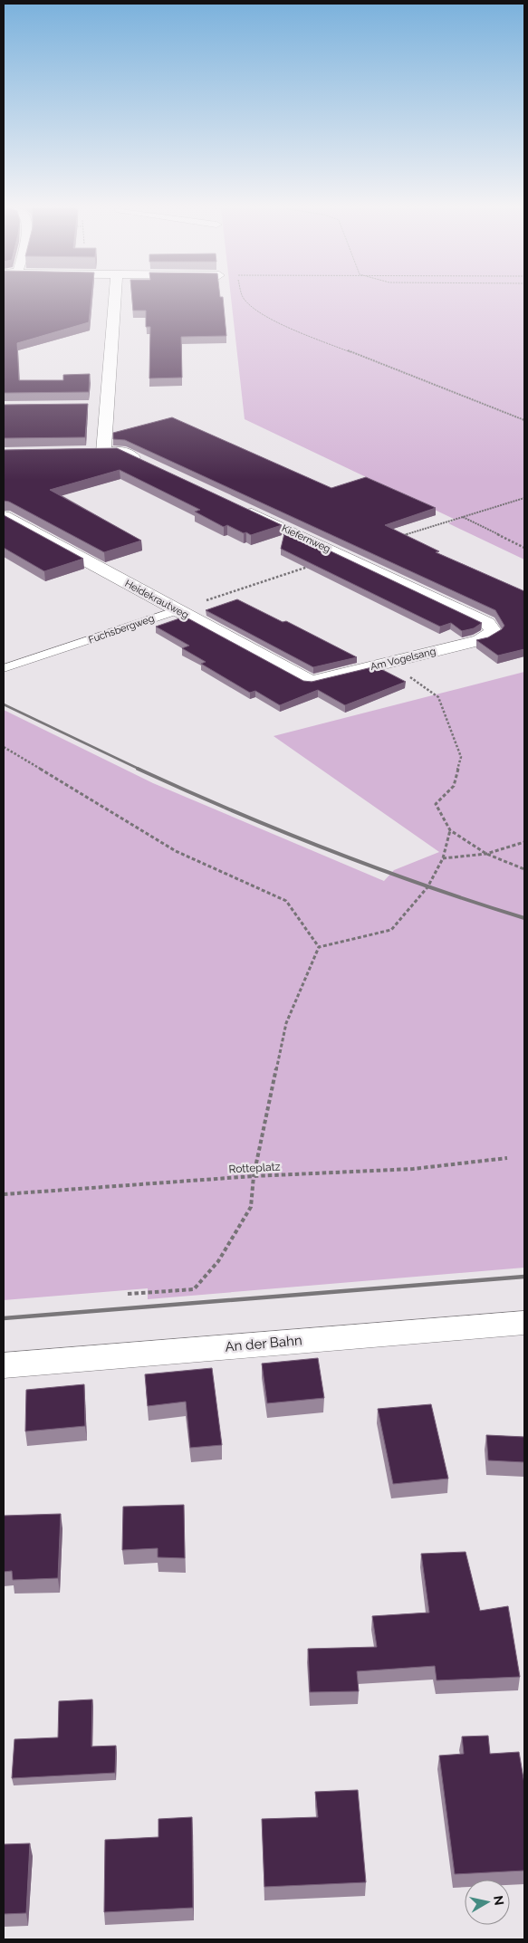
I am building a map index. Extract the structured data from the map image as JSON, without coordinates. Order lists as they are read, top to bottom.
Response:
{
  "streets": {
    "street": [
      "Kiefernweg",
      "Heidekrautweg",
      "Am Vogelsang",
      "An der Bahn"
    ],
    "lane": ["Fuchsbergweg"],
    "path": ["Rotteplatz"]
  },
  "crossings": [
    ["Kiefernweg", "Am Vogelsang"],
    ["Heidekrautweg", "Fuchsbergweg"],
    ["Heidekrautweg", "Am Vogelsang"]
  ],
  "north": "right"
}
